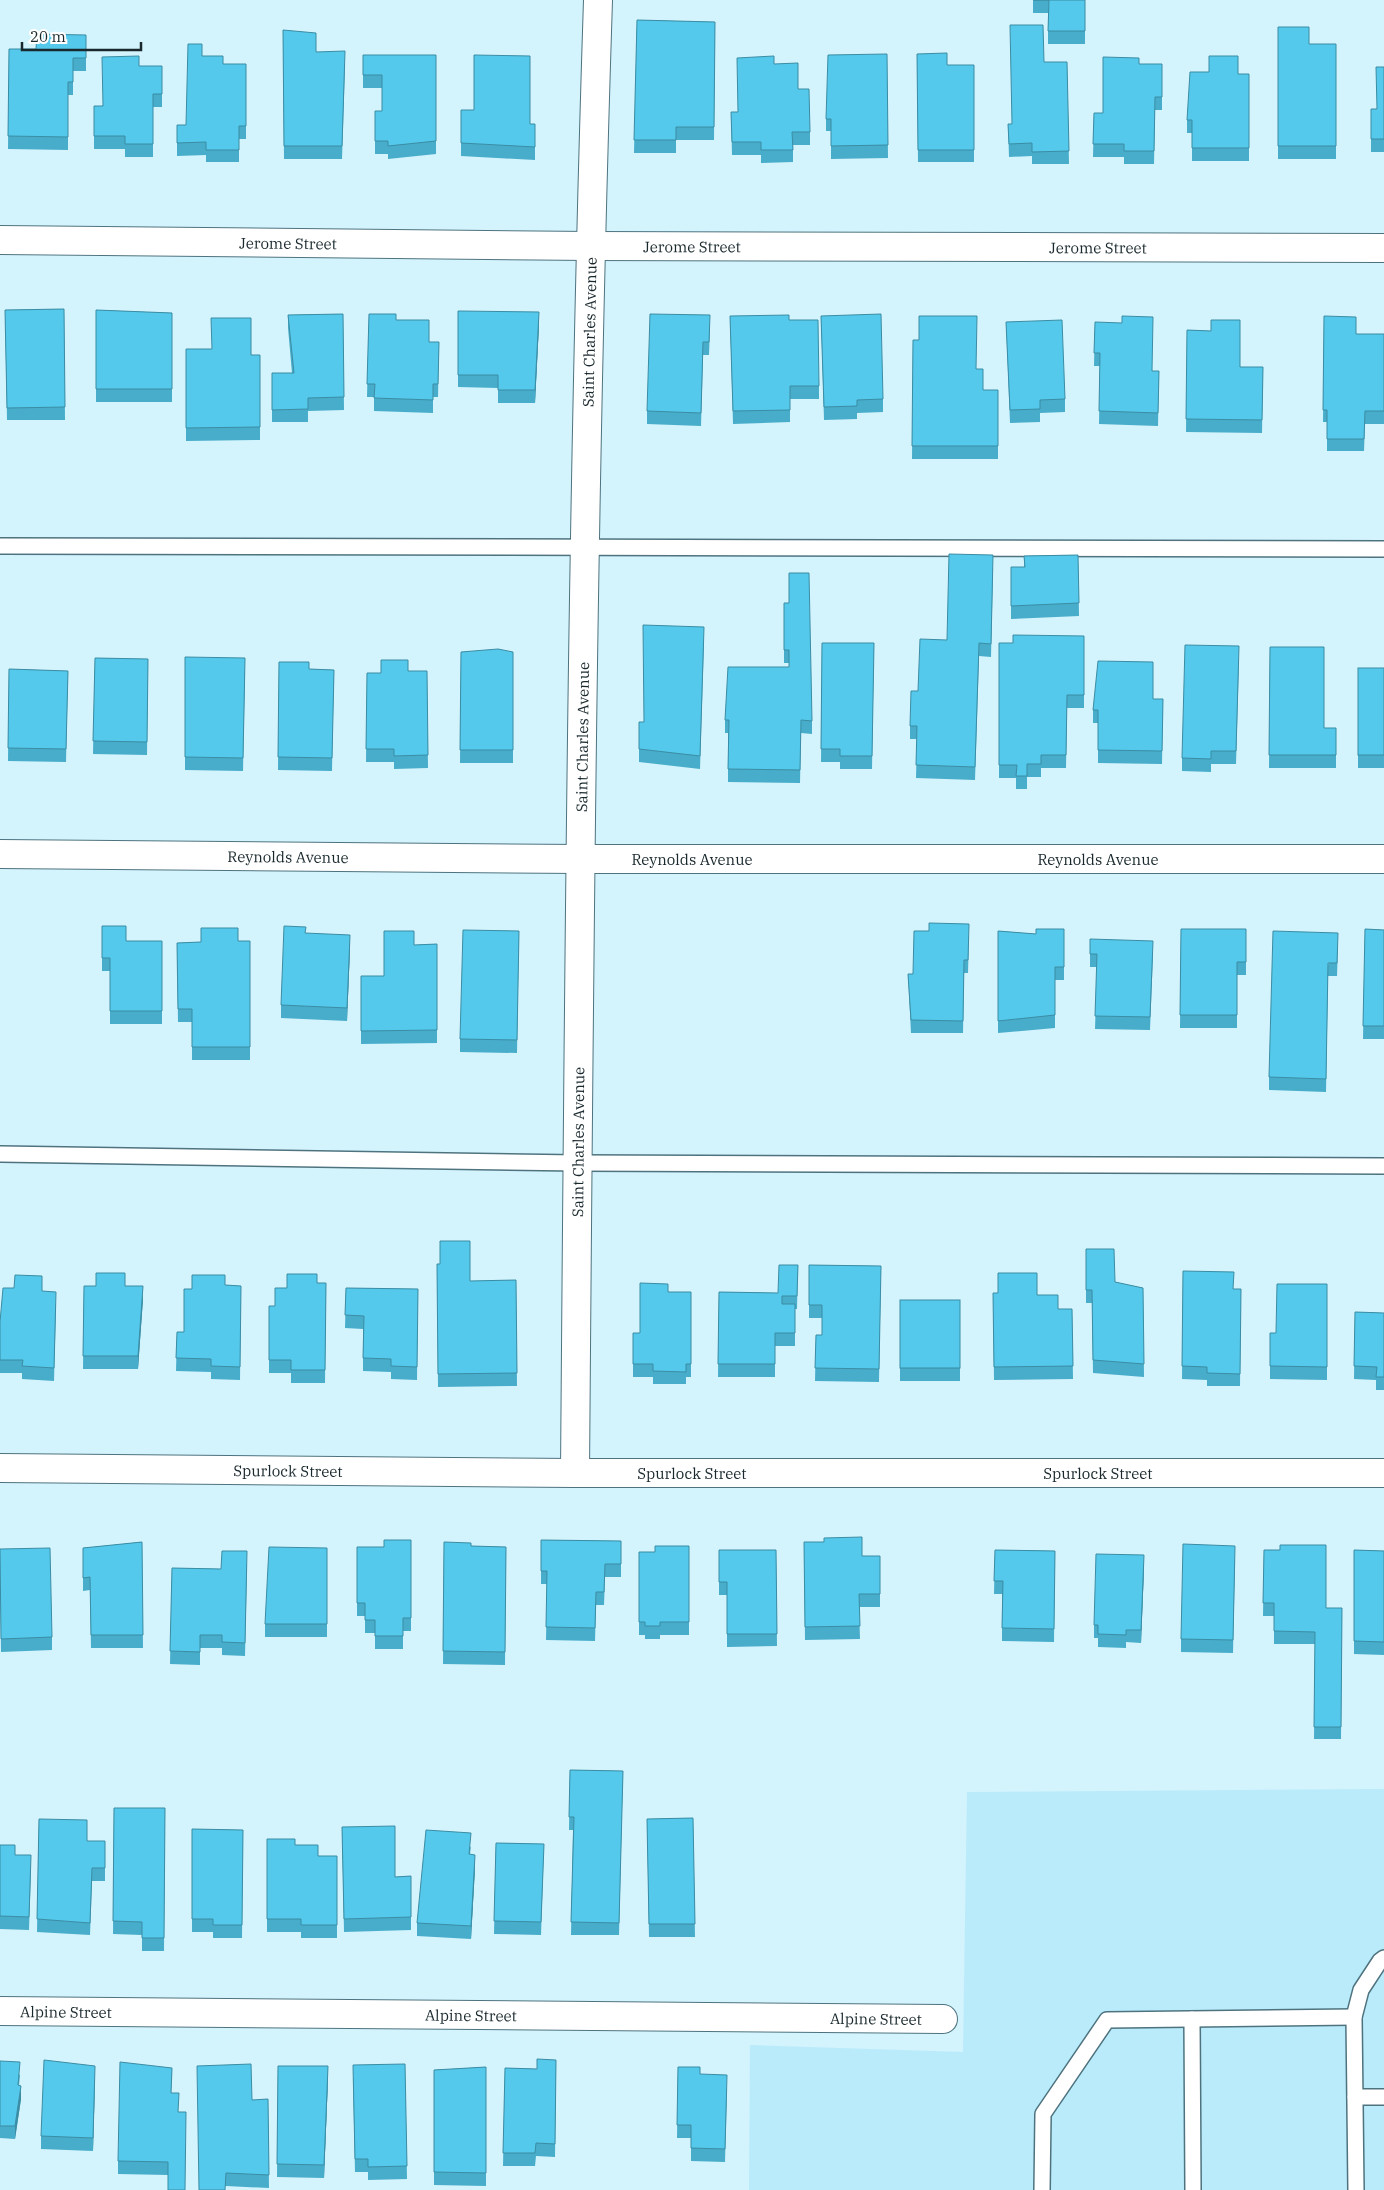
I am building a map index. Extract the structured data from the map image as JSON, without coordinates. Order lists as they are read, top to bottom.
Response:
{
  "streets": {
    "street": [
      "Jerome Street",
      "Saint Charles Avenue",
      "Reynolds Avenue",
      "Spurlock Street",
      "Alpine Street"
    ]
  },
  "crossings": [
    ["Jerome Street", "Saint Charles Avenue"],
    ["Saint Charles Avenue", "Reynolds Avenue"],
    ["Saint Charles Avenue", "Spurlock Street"]
  ],
  "scale_bar": "20 m"
}
